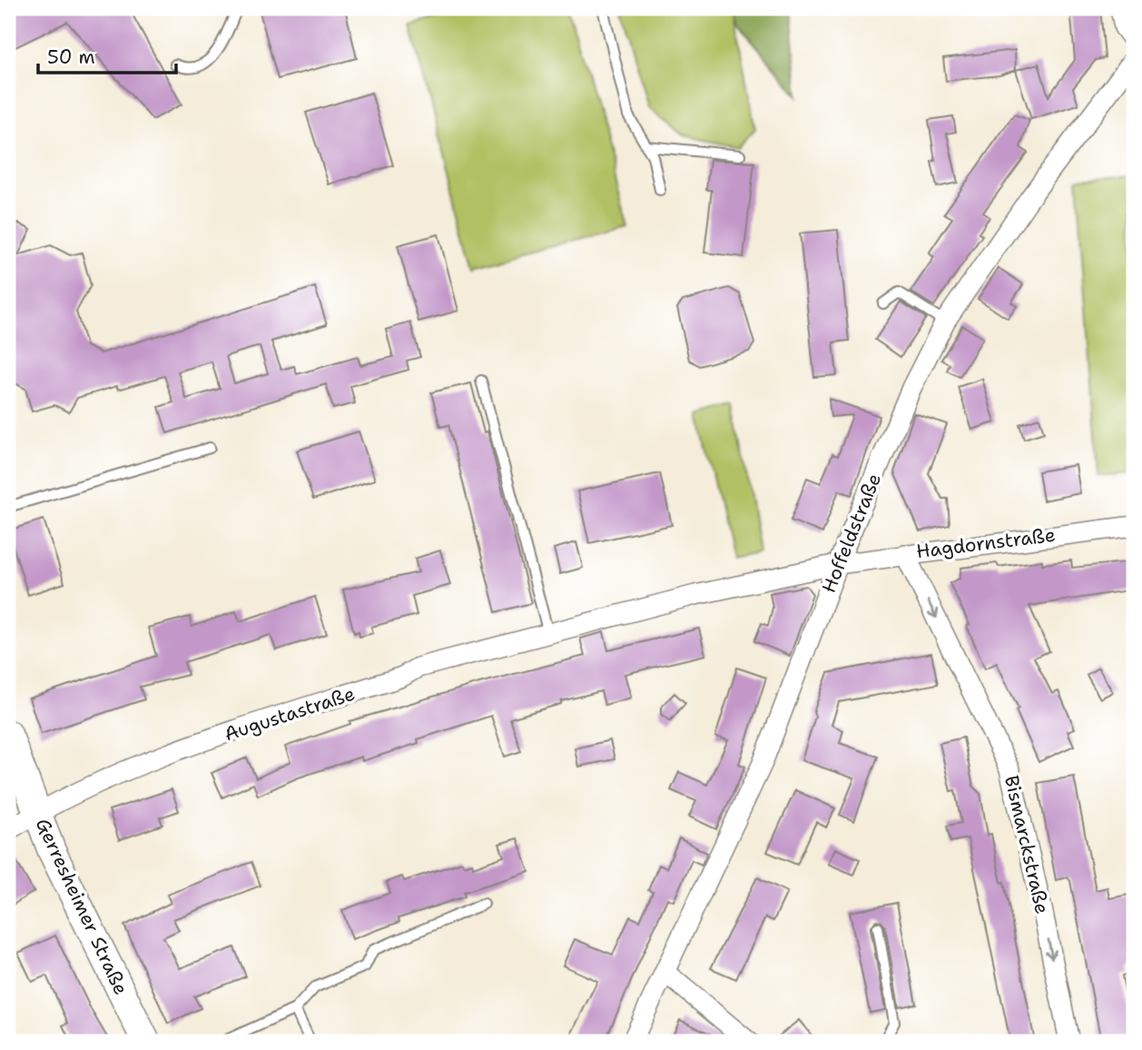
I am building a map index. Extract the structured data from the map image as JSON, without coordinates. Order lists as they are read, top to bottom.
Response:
{
  "streets": {
    "street": [
      "Hoffeldstraße",
      "Hagdornstraße",
      "Augustastraße",
      "Bismarckstraße",
      "Gerresheimer Straße"
    ]
  },
  "crossings": [
    ["Hoffeldstraße", "Hagdornstraße"],
    ["Hoffeldstraße", "Augustastraße"],
    ["Hagdornstraße", "Augustastraße"],
    ["Hagdornstraße", "Bismarckstraße"],
    ["Augustastraße", "Gerresheimer Straße"]
  ],
  "one_way": ["Bismarckstraße"],
  "scale_bar": "50 m"
}
